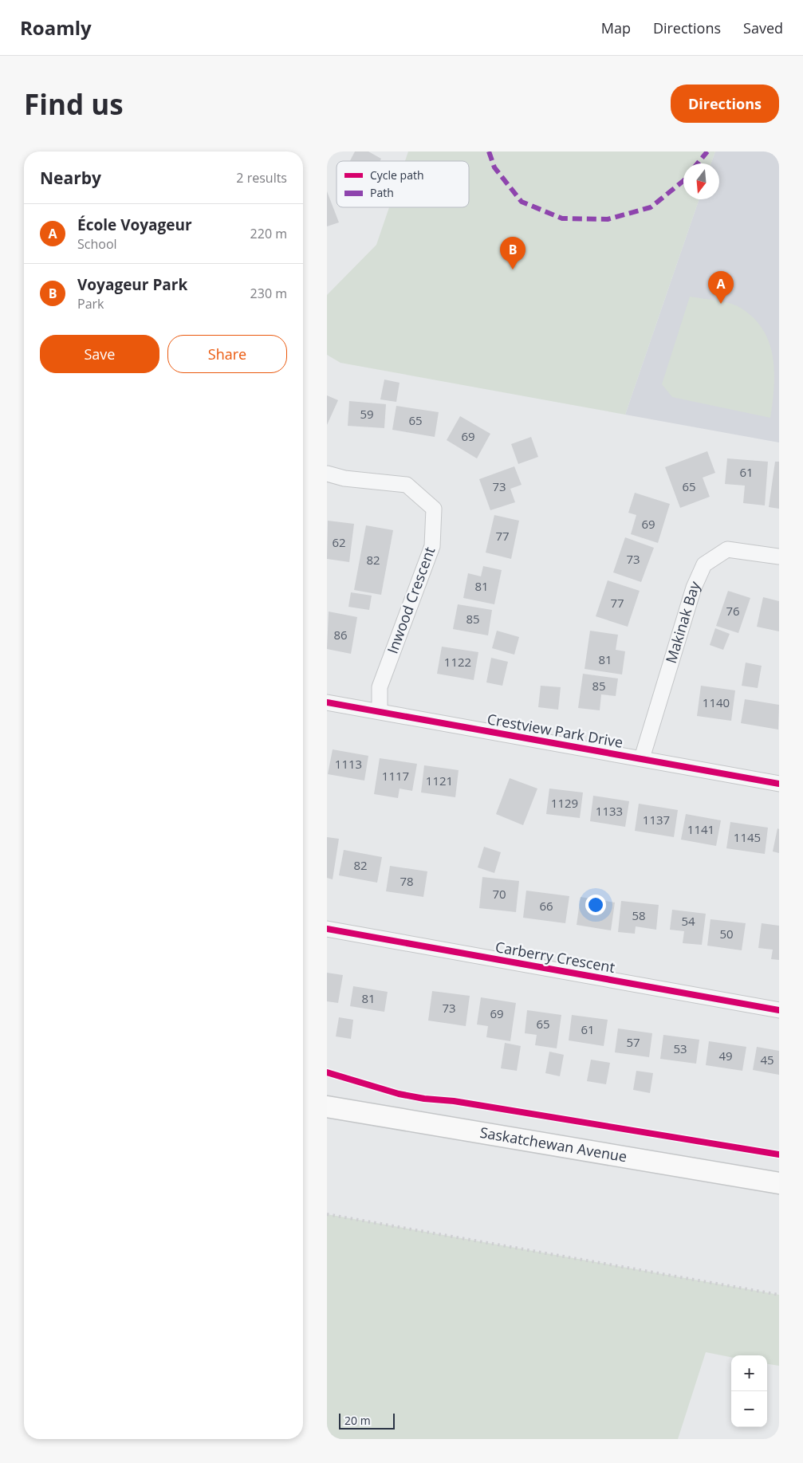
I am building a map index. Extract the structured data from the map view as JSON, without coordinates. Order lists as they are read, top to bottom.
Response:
{
  "streets": {
    "main road": ["Saskatchewan Avenue"],
    "street": [
      "Inwood Crescent",
      "Makinak Bay",
      "Crestview Park Drive",
      "Carberry Crescent"
    ]
  },
  "crossings": [
    ["Inwood Crescent", "Crestview Park Drive"],
    ["Makinak Bay", "Crestview Park Drive"]
  ],
  "house_numbers": [
    "59",
    "65",
    "69",
    "61",
    "73",
    "65",
    "69",
    "77",
    "62",
    "73",
    "82",
    "81",
    "77",
    "76",
    "85",
    "86",
    "81",
    "1122",
    "85",
    "1140",
    "1113",
    "1117",
    "1121",
    "1129",
    "1133",
    "1137",
    "1141",
    "1145",
    "82",
    "78",
    "70",
    "66",
    "58",
    "54",
    "50",
    "81",
    "73",
    "69",
    "65",
    "61",
    "57",
    "53",
    "49",
    "45"
  ],
  "legend": ["Cycle path", "Path"],
  "scale_bar": "20 m",
  "north": "bottom",
  "page": {
    "header": "Roamly",
    "nav": ["Map", "Directions", "Saved"],
    "buttons": [
      "Directions",
      ["Save", "Share"]
    ],
    "title": "Find us",
    "heading": ["Nearby", "2 results"],
    "list": [
      {
        "mark": "A",
        "name": "École Voyageur",
        "note": "School",
        "value": "220 m"
      },
      {
        "mark": "B",
        "name": "Voyageur Park",
        "note": "Park",
        "value": "230 m"
      }
    ],
    "pins": ["B", "A"],
    "map_buttons": ["+", "−"],
    "scale": "20 m"
  }
}
